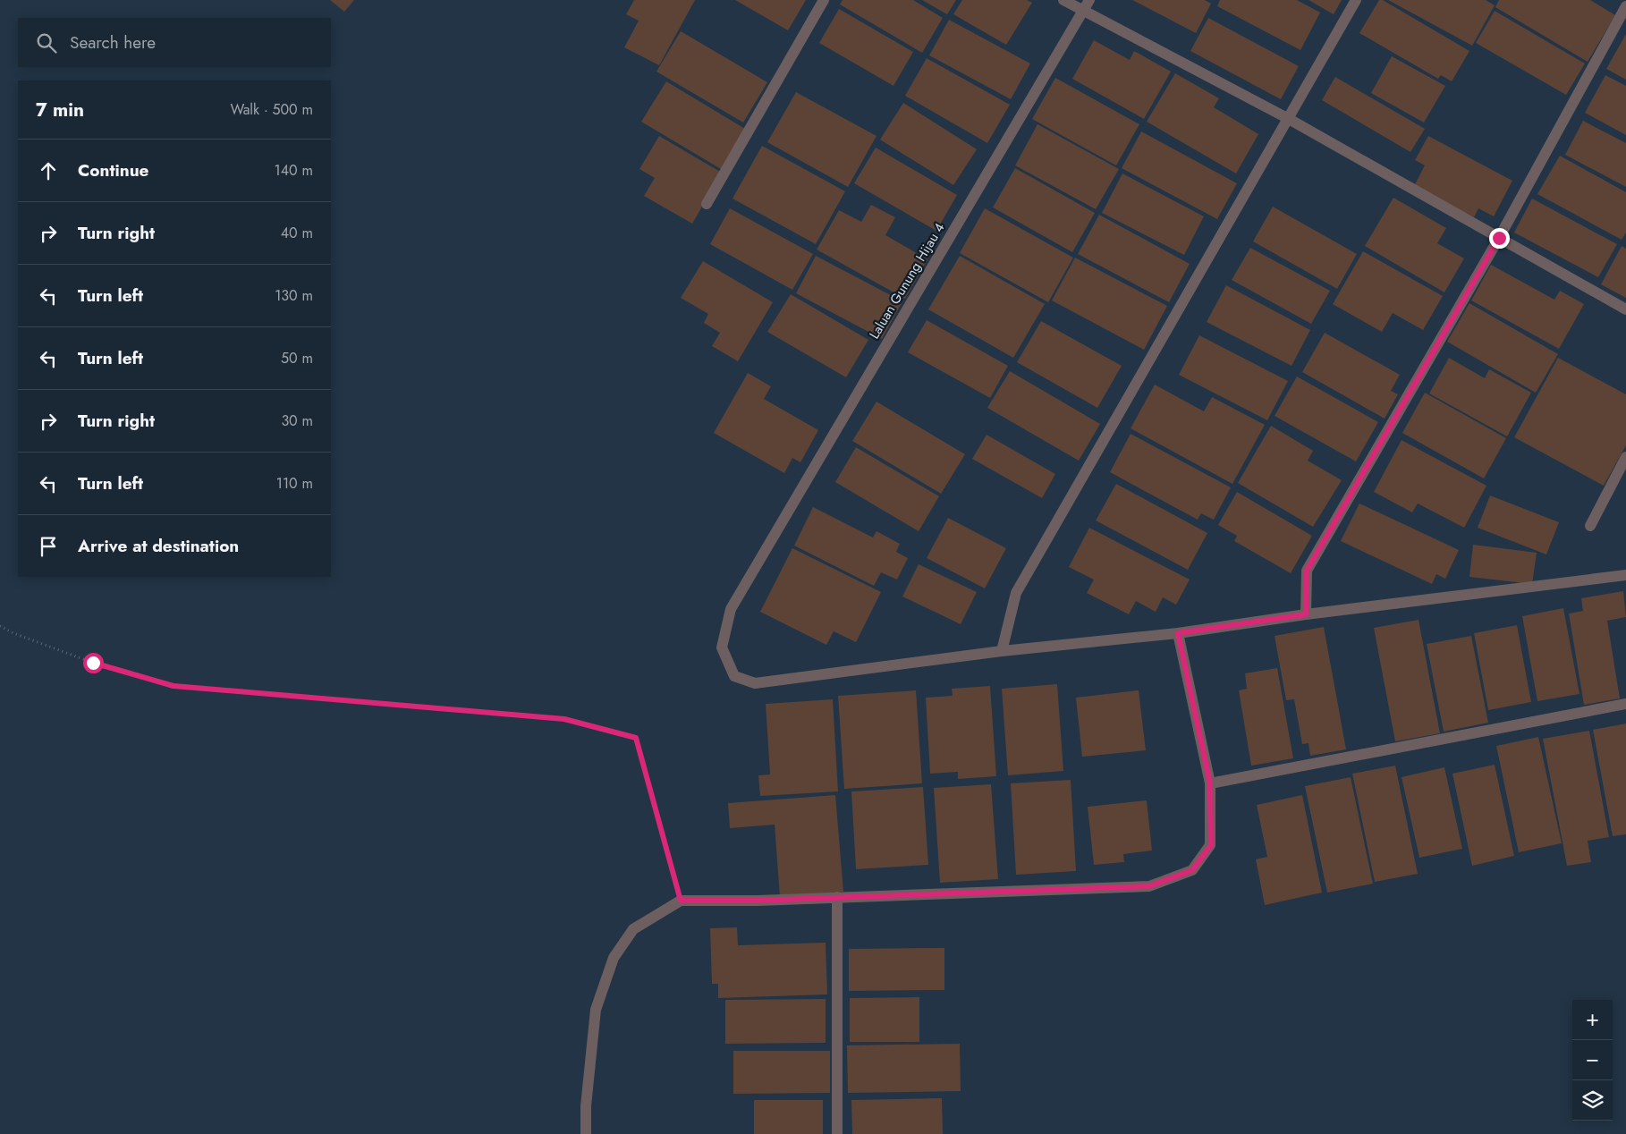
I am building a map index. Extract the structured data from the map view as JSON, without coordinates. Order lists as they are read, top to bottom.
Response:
{
  "streets": {
    "street": ["Laluan Gunung Hijau 4"]
  },
  "page": {
    "search": "Search here",
    "heading": ["7 min", "Walk · 500 m"],
    "list": [
      ["Continue", "140 m"],
      ["Turn right", "40 m"],
      ["Turn left", "130 m"],
      ["Turn left", "50 m"],
      ["Turn right", "30 m"],
      ["Turn left", "110 m"],
      "Arrive at destination"
    ],
    "map_buttons": ["+", "−"]
  }
}
